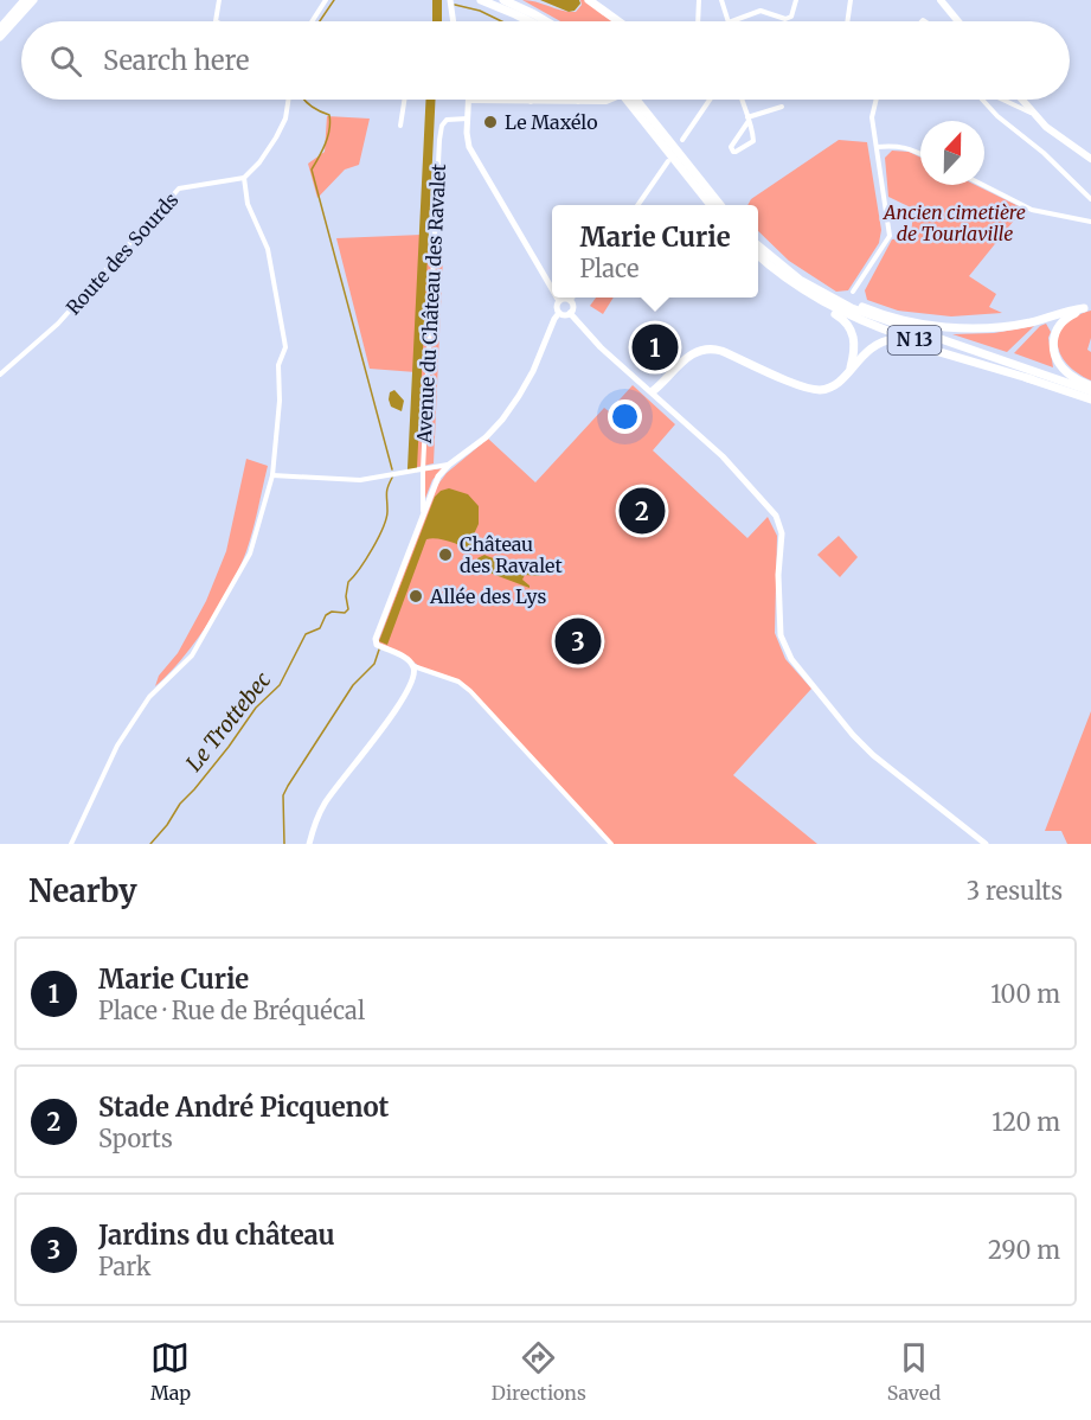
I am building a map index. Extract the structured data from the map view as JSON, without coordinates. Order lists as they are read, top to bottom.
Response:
{
  "streets": {
    "highway": ["N 13"],
    "street": ["Route des Sourds", "Avenue du Château des Ravalet"]
  },
  "water": ["Le Trottebec"],
  "parks": ["Ancien cimetière de Tourlaville"],
  "places": ["Le Maxélo", "Château des Ravalet", "Allée des Lys"],
  "north": "top",
  "page": {
    "search": "Search here",
    "popup": ["Marie Curie", "Place"],
    "pins": ["1", "2", "3"],
    "heading": ["Nearby", "3 results"],
    "list": [
      {
        "mark": "1",
        "name": "Marie Curie",
        "note": "Place · Rue de Bréquécal",
        "value": "100 m"
      },
      {
        "mark": "2",
        "name": "Stade André Picquenot",
        "note": "Sports",
        "value": "120 m"
      },
      {
        "mark": "3",
        "name": "Jardins du château",
        "note": "Park",
        "value": "290 m"
      }
    ],
    "nav": ["Map", "Directions", "Saved"]
  }
}
